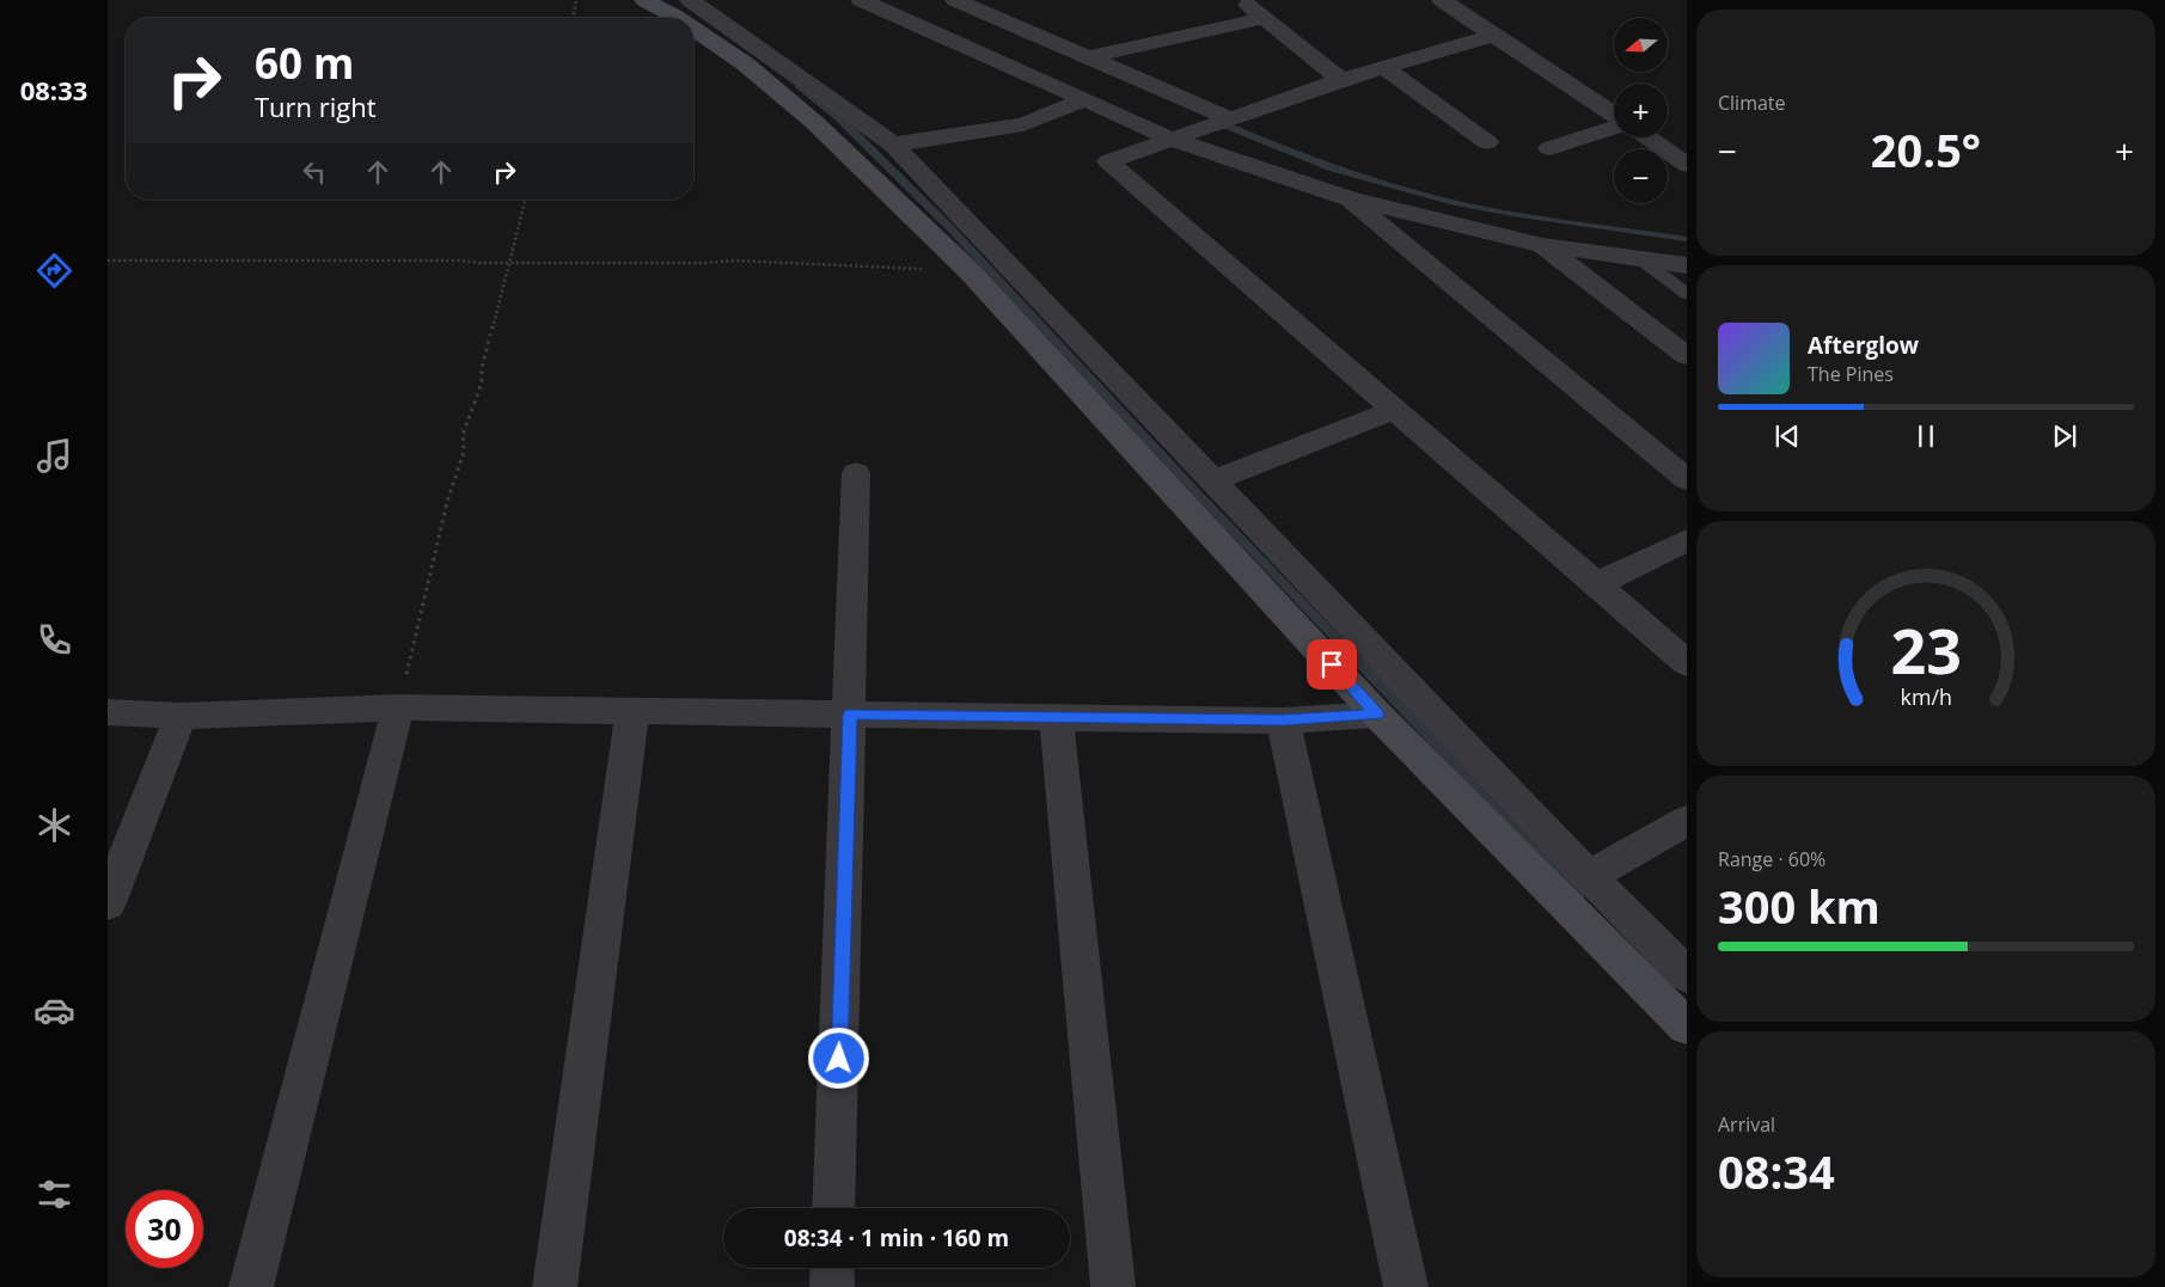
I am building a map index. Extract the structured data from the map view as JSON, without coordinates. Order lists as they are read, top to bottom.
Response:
{
  "north": "left",
  "page": {
    "tabs": "08:33",
    "tile": [
      "Climate",
      ["Range · 60%", "300 km"],
      ["Arrival", "08:34"]
    ],
    "map_buttons": ["+", "−"],
    "turn": ["60 m", "Turn right"],
    "heat": ["−", "20.5°", "+"],
    "song": ["Afterglow", "The Pines"],
    "limit": "30",
    "trip": "08:34 · 1 min · 160 m",
    "gauge": ["23", "km/h"]
  }
}
